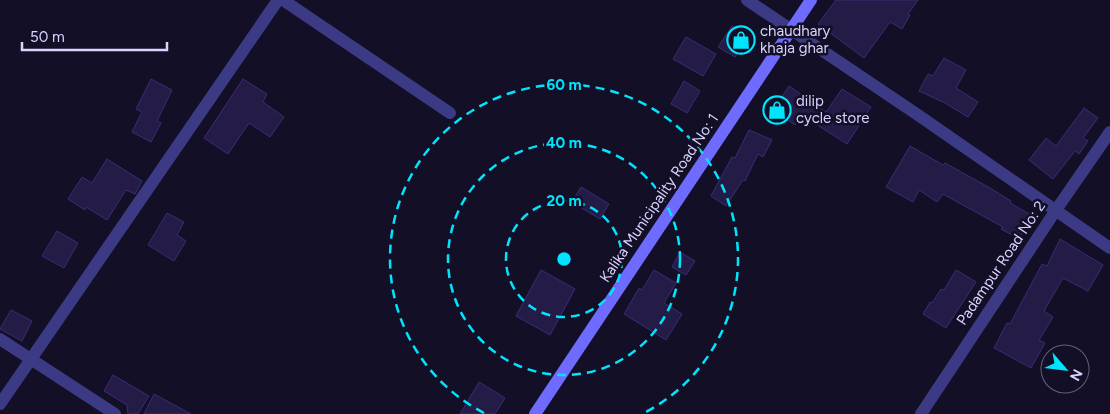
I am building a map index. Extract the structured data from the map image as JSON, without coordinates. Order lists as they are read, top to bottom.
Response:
{
  "streets": {
    "street": ["Kalika Municipality Road No: 1", "Padampur Road No: 2"]
  },
  "places": {
    "shop": ["chaudhary khaja ghar", "dilip cycle store"]
  },
  "scale_bar": "50 m",
  "north": "bottom right",
  "rings": ["60 m", "40 m", "20 m"]
}
